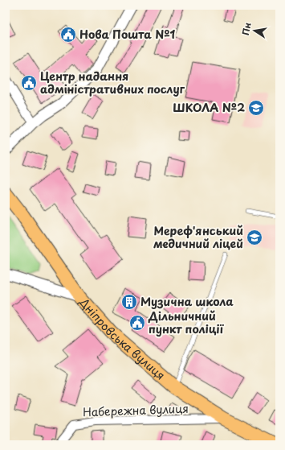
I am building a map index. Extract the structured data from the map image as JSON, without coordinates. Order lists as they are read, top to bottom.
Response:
{
  "streets": {
    "highway": ["Дніпровська вулиця"],
    "street": ["Набережна вулиця"]
  },
  "crossings": [
    ["Дніпровська вулиця", "Набережна вулиця"]
  ],
  "places": {
    "public building": ["Нова Пошта №1", "Центр надання адміністративних послуг", "Дільничний пункт поліції"],
    "school or university": ["ШКОЛА №2", "Мереф'янський медичний ліцей"],
    "building": ["Музична школа"]
  },
  "north": "left"
}
